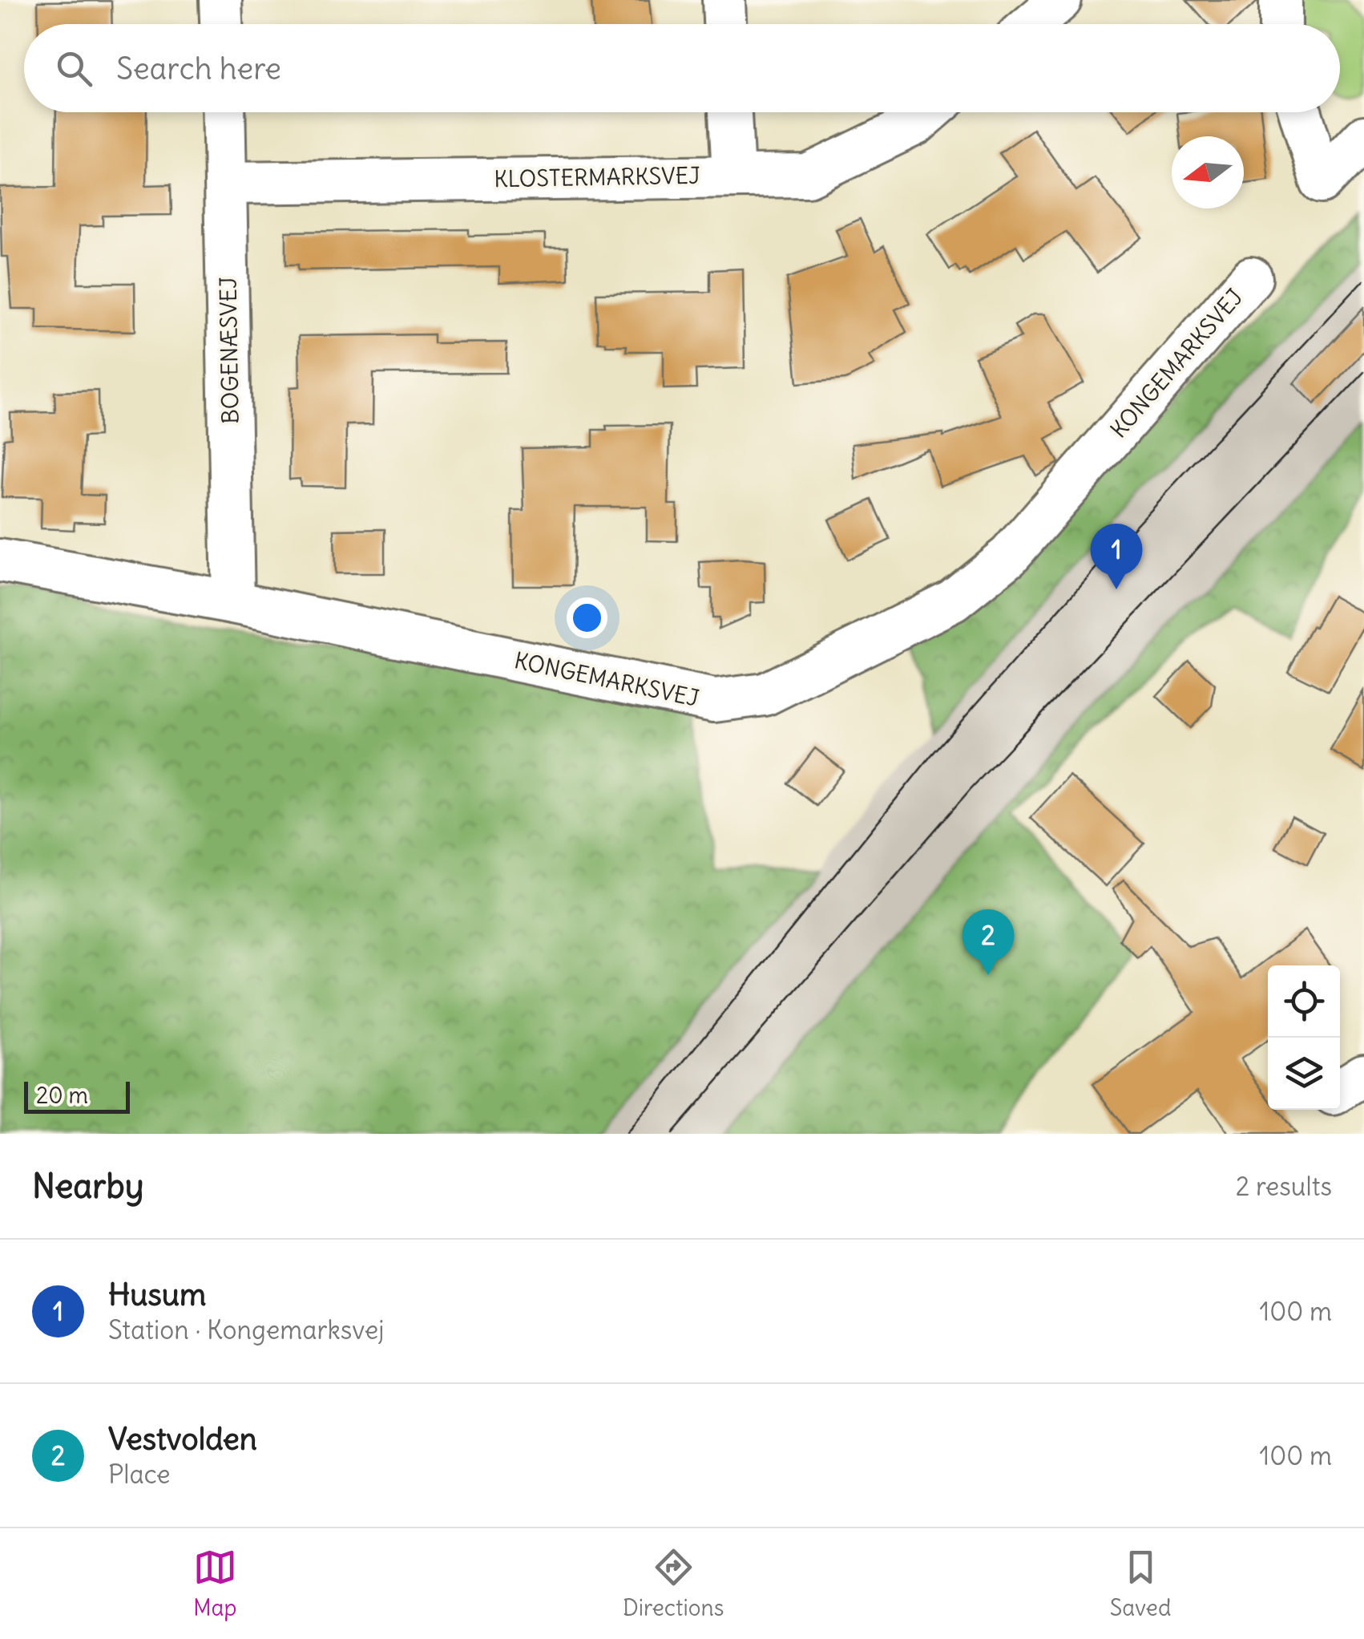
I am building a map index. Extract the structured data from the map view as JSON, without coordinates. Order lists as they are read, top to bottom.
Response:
{
  "streets": {
    "street": ["KLOSTERMARKSVEJ", "BOGENÆSVEJ", "KONGEMARKSVEJ"]
  },
  "crossings": [
    ["KLOSTERMARKSVEJ", "BOGENÆSVEJ"],
    ["BOGENÆSVEJ", "KONGEMARKSVEJ"]
  ],
  "scale_bar": "20 m",
  "north": "left",
  "page": {
    "search": "Search here",
    "pins": ["1", "2"],
    "scale": "20 m",
    "heading": ["Nearby", "2 results"],
    "list": [
      {
        "mark": "1",
        "name": "Husum",
        "note": "Station · Kongemarksvej",
        "value": "100 m"
      },
      {
        "mark": "2",
        "name": "Vestvolden",
        "note": "Place",
        "value": "100 m"
      }
    ],
    "nav": ["Map", "Directions", "Saved"]
  }
}
